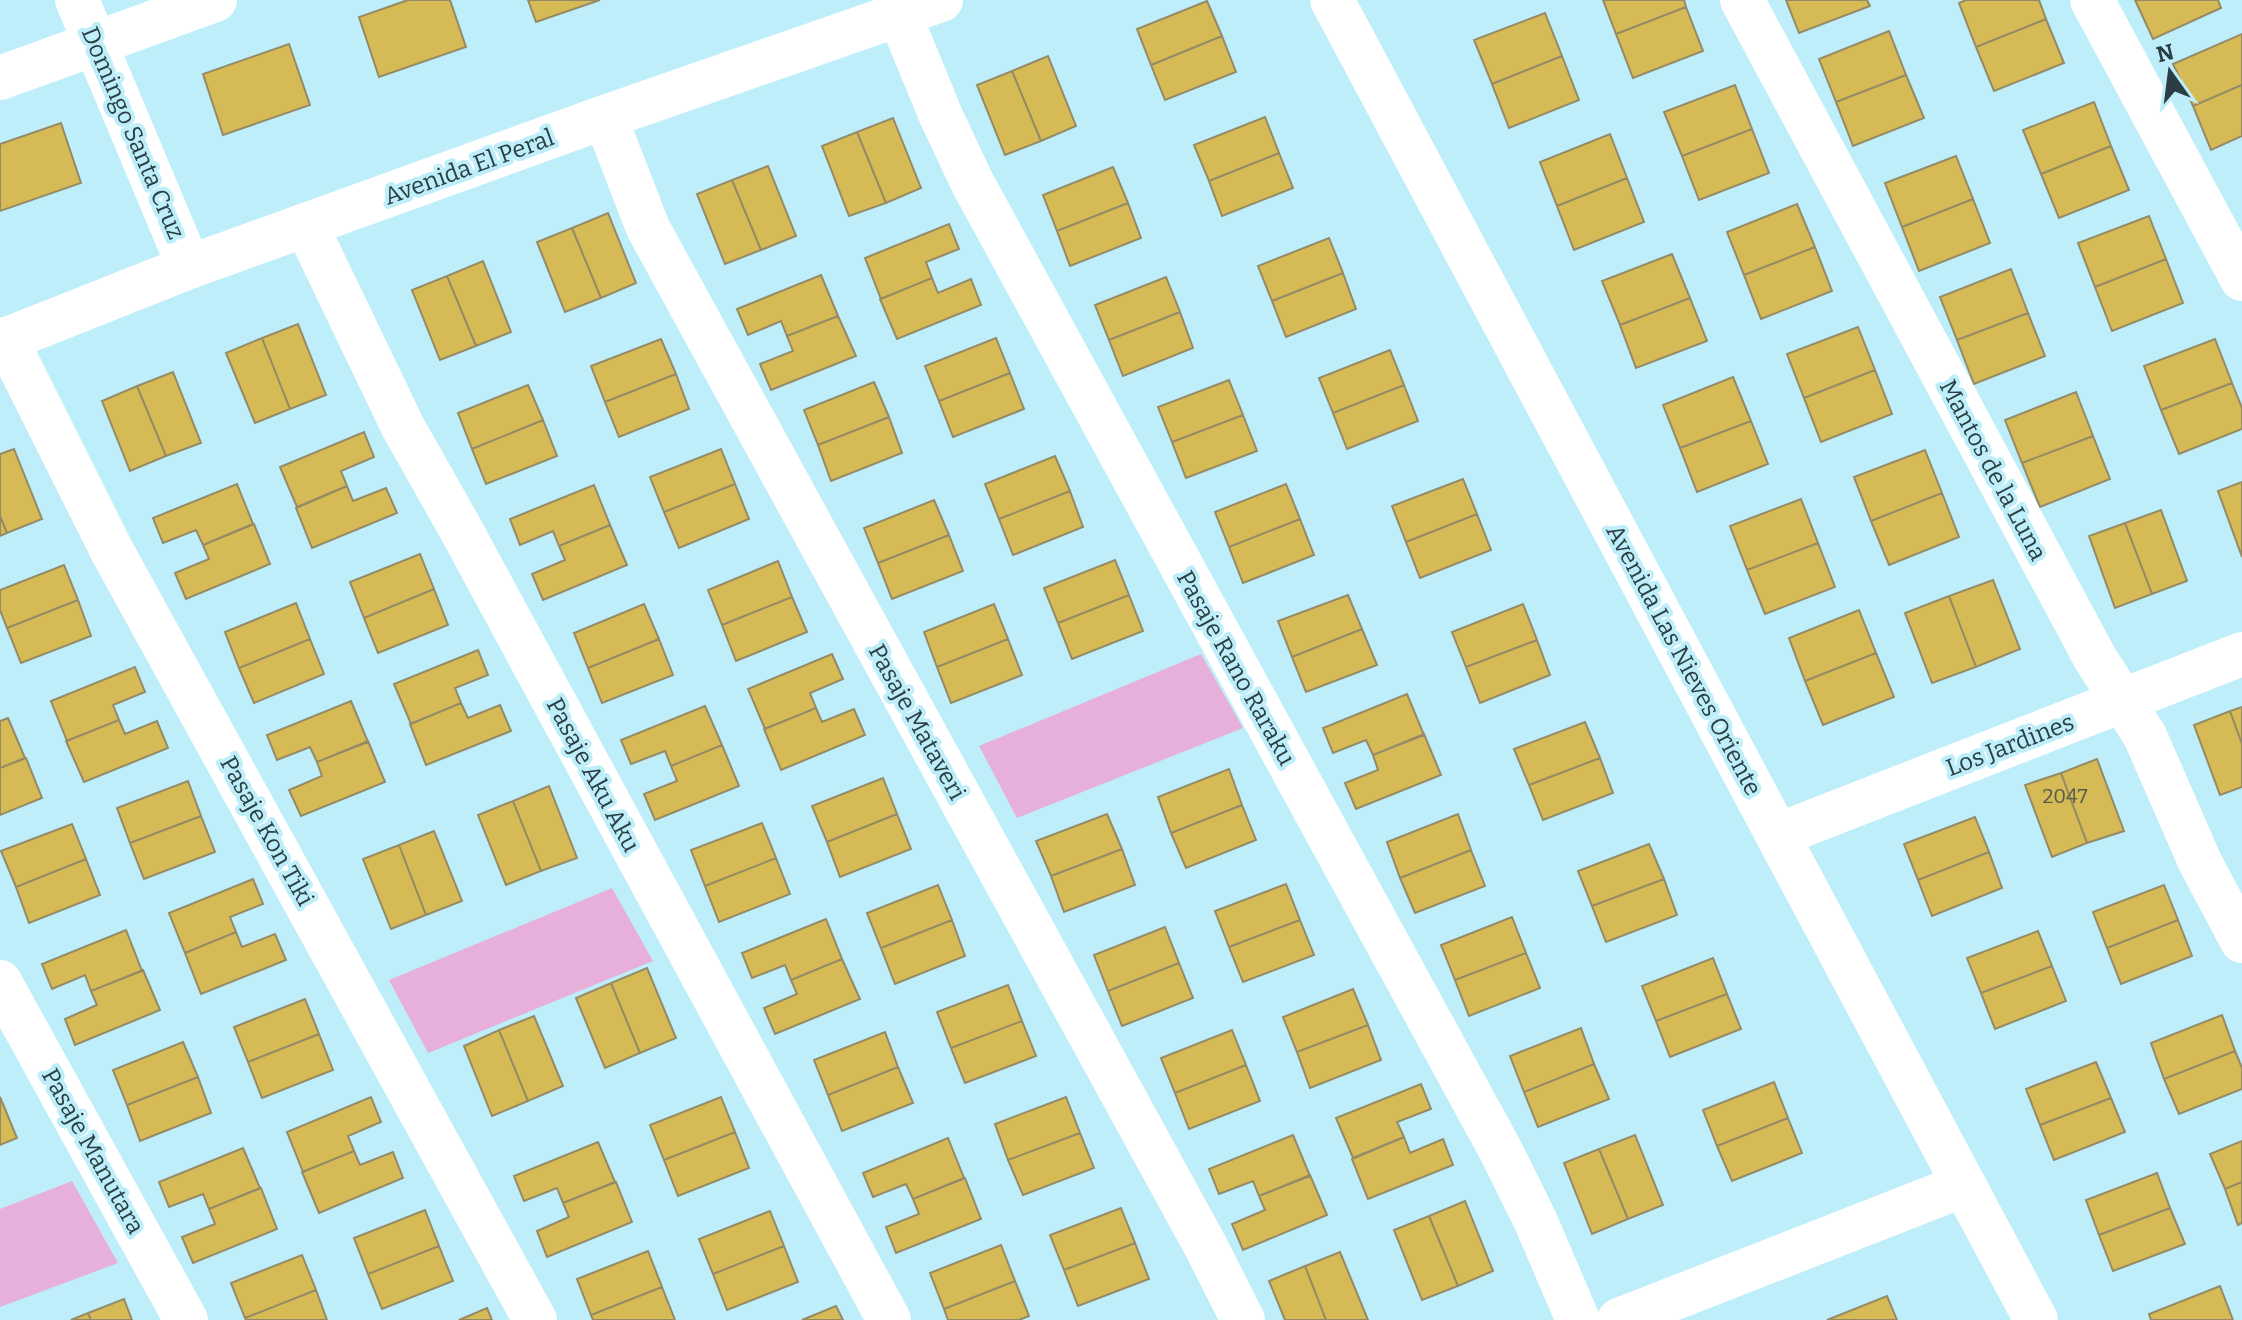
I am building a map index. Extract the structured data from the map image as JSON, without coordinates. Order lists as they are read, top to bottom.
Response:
{
  "streets": {
    "street": [
      "Domingo Santa Cruz",
      "Avenida El Peral",
      "Mantos de la Luna",
      "Avenida Las Nieves Oriente",
      "Pasaje Rano Raraku",
      "Pasaje Mataveri",
      "Los Jardines",
      "Pasaje Aku Aku",
      "Pasaje Kon Tiki",
      "Pasaje Manutara"
    ]
  },
  "crossings": [
    ["Domingo Santa Cruz", "Avenida El Peral"],
    ["Avenida El Peral", "Pasaje Rano Raraku"],
    ["Avenida El Peral", "Pasaje Mataveri"],
    ["Avenida El Peral", "Pasaje Aku Aku"],
    ["Avenida El Peral", "Pasaje Kon Tiki"],
    ["Mantos de la Luna", "Los Jardines"],
    ["Avenida Las Nieves Oriente", "Los Jardines"]
  ],
  "house_numbers": ["2047"],
  "north": "top"
}
